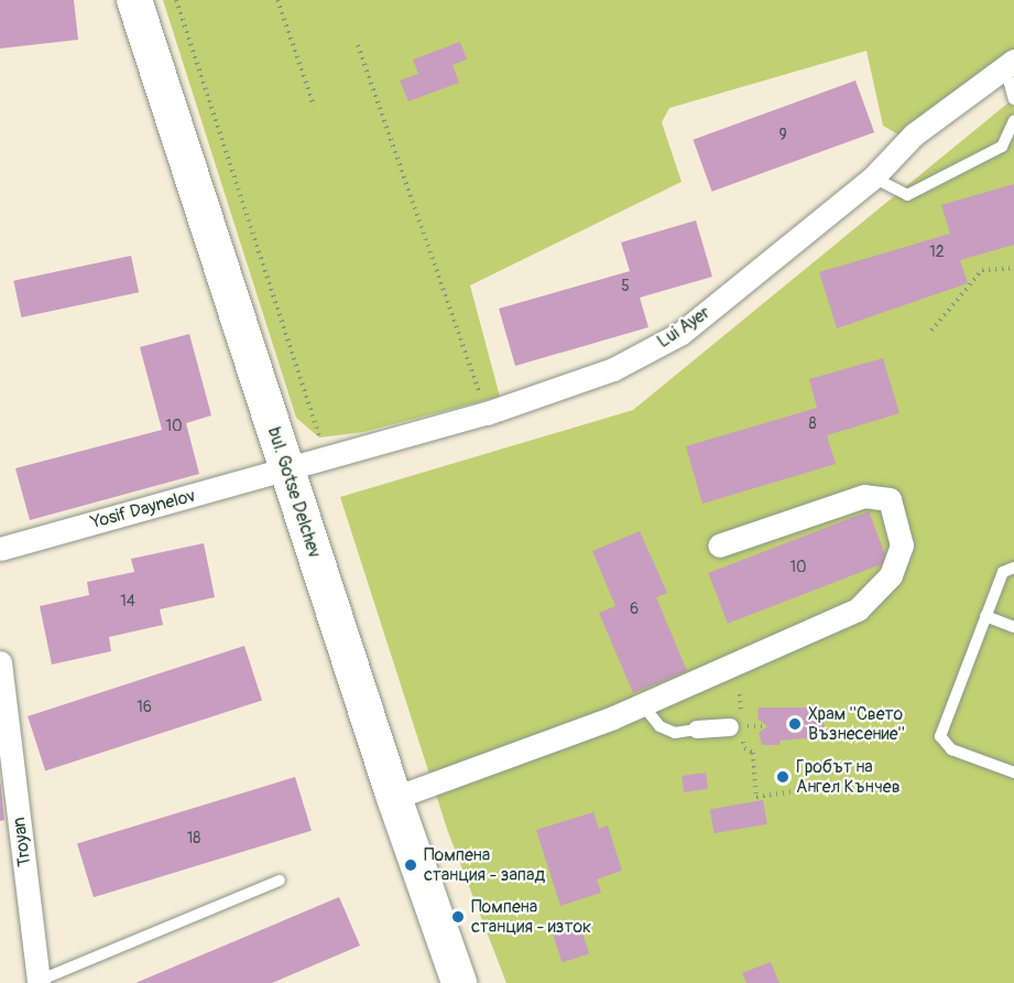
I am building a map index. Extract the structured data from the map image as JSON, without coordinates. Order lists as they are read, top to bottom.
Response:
{
  "streets": {
    "main road": ["bul. Gotse Delchev"],
    "street": ["Lui Ayer", "Yosif Daynelov", "Troyan"]
  },
  "crossings": [
    ["Lui Ayer", "bul. Gotse Delchev"],
    ["Lui Ayer", "Yosif Daynelov"],
    ["bul. Gotse Delchev", "Yosif Daynelov"]
  ],
  "places": [
    "Храм ''Свето Възнесение''",
    "Гробът на Ангел Кънчев",
    "Помпена станция - запад",
    "Помпена станция - изток"
  ],
  "house_numbers": [
    "9",
    "12",
    "5",
    "8",
    "10",
    "10",
    "14",
    "6",
    "16",
    "18"
  ]
}
